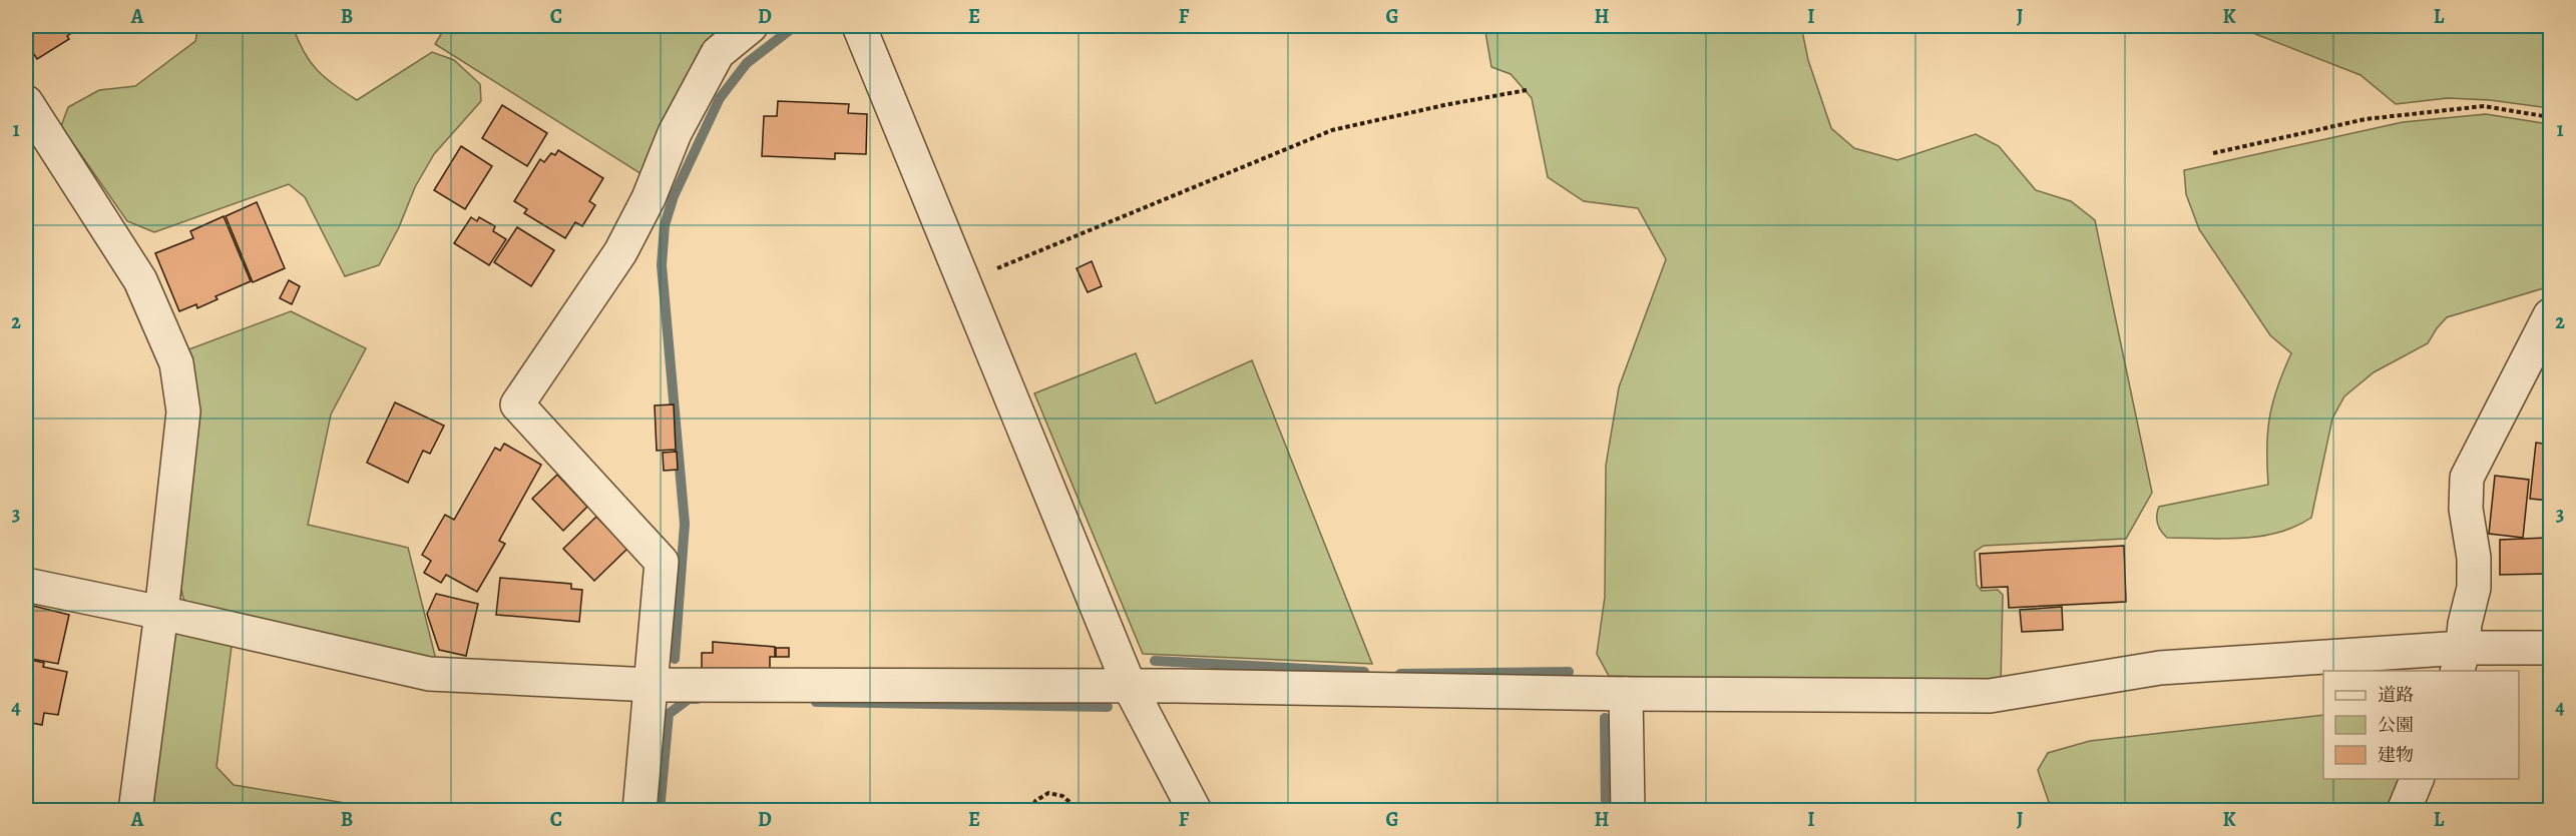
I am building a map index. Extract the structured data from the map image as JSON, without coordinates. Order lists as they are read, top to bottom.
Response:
{
  "legend": ["道路", "公園", "建物"],
  "grid": {
    "columns": [
      "A",
      "B",
      "C",
      "D",
      "E",
      "F",
      "G",
      "H",
      "I",
      "J",
      "K",
      "L"
    ],
    "rows": [
      "1",
      "2",
      "3",
      "4"
    ]
  }
}
